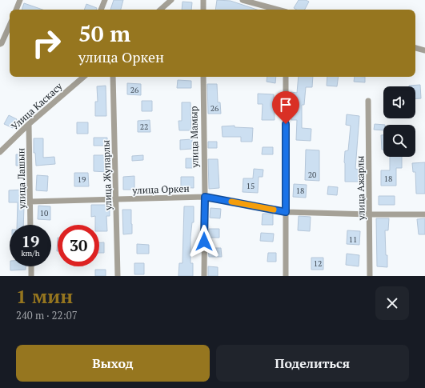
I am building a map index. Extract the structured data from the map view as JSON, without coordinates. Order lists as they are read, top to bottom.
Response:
{
  "streets": {
    "street": [
      "Улица Каскасу",
      "улица Мамыр",
      "улица Жупарлы",
      "улица Лашын",
      "улица Ажарлы",
      "улица Оркен"
    ]
  },
  "crossings": [
    ["Улица Каскасу", "улица Лашын"],
    ["улица Мамыр", "улица Оркен"],
    ["улица Жупарлы", "улица Оркен"],
    ["улица Лашын", "улица Оркен"],
    ["улица Ажарлы", "улица Оркен"]
  ],
  "house_numbers": [
    "26",
    "26",
    "22",
    "20",
    "18",
    "19",
    "15",
    "18",
    "10",
    "11",
    "12"
  ],
  "page": {
    "turn": ["50 m", "улица Оркен"],
    "speed": "19 km/h",
    "limit": "30",
    "heading": ["1 мин", "240 m · 22:07"],
    "buttons": ["Выход", "Поделиться"]
  }
}
